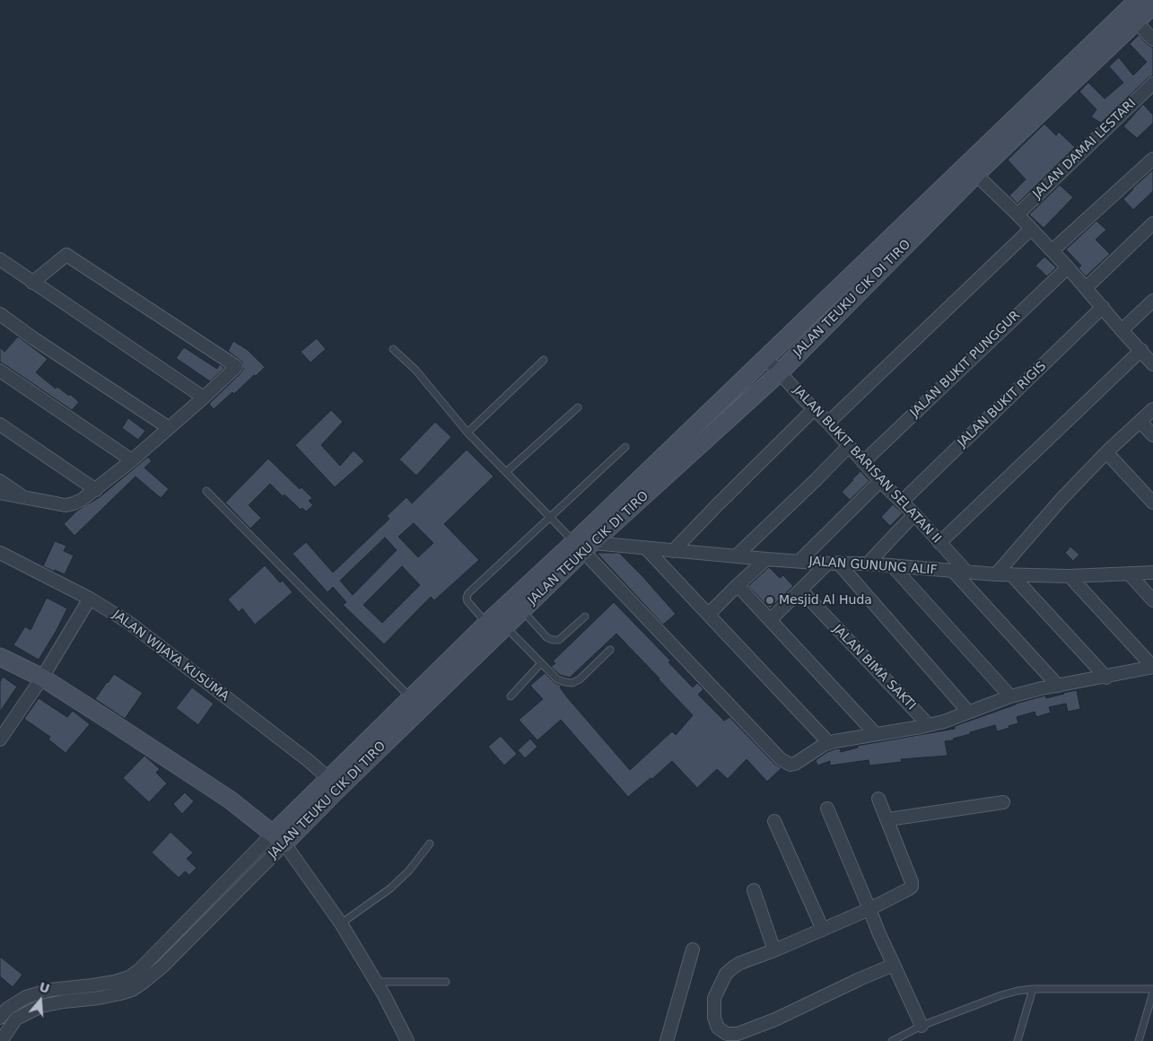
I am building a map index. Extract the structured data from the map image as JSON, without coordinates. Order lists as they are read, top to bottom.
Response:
{
  "streets": {
    "street": [
      "JALAN DAMAI LESTARI",
      "JALAN TEUKU CIK DI TIRO",
      "JALAN BUKIT PUNGGUR",
      "JALAN BUKIT RIGIS",
      "JALAN BUKIT BARISAN SELATAN II",
      "JALAN GUNUNG ALIF",
      "JALAN WIJAYA KUSUMA",
      "JALAN BIMA SAKTI"
    ]
  },
  "crossings": [
    ["JALAN TEUKU CIK DI TIRO", "JALAN BUKIT BARISAN SELATAN II"],
    ["JALAN TEUKU CIK DI TIRO", "JALAN GUNUNG ALIF"],
    ["JALAN TEUKU CIK DI TIRO", "JALAN WIJAYA KUSUMA"],
    ["JALAN BUKIT PUNGGUR", "JALAN BUKIT BARISAN SELATAN II"],
    ["JALAN BUKIT RIGIS", "JALAN BUKIT BARISAN SELATAN II"],
    ["JALAN BUKIT BARISAN SELATAN II", "JALAN GUNUNG ALIF"]
  ],
  "places": ["Mesjid Al Huda"],
  "north": "top"
}
